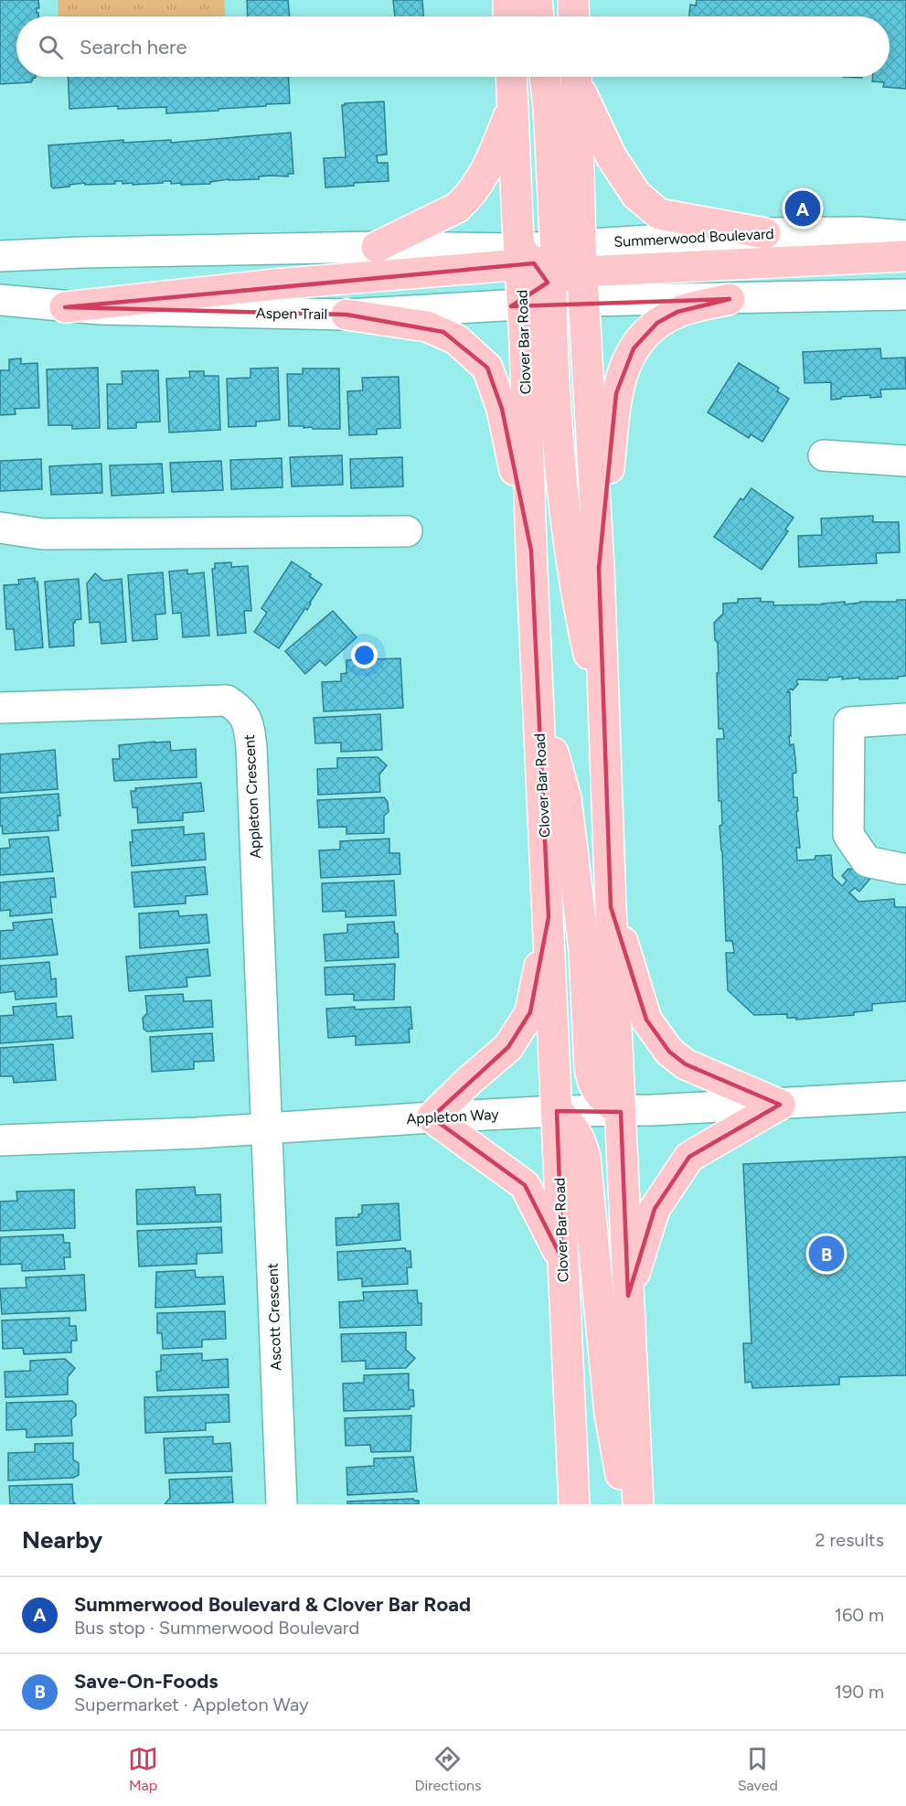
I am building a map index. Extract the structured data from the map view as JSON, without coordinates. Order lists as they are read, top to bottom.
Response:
{
  "streets": {
    "main road": ["Clover Bar Road"],
    "street": [
      "Summerwood Boulevard",
      "Aspen Trail",
      "Appleton Crescent",
      "Appleton Way",
      "Ascott Crescent"
    ]
  },
  "crossings": [
    ["Summerwood Boulevard", "Aspen Trail"],
    ["Summerwood Boulevard", "Clover Bar Road"],
    ["Aspen Trail", "Clover Bar Road"],
    ["Clover Bar Road", "Appleton Way"],
    ["Appleton Crescent", "Appleton Way"],
    ["Appleton Crescent", "Ascott Crescent"],
    ["Appleton Way", "Ascott Crescent"]
  ],
  "page": {
    "search": "Search here",
    "pins": ["A", "B"],
    "heading": ["Nearby", "2 results"],
    "list": [
      {
        "mark": "A",
        "name": "Summerwood Boulevard & Clover Bar Road",
        "note": "Bus stop · Summerwood Boulevard",
        "value": "160 m"
      },
      {
        "mark": "B",
        "name": "Save-On-Foods",
        "note": "Supermarket · Appleton Way",
        "value": "190 m"
      }
    ],
    "nav": ["Map", "Directions", "Saved"]
  }
}
